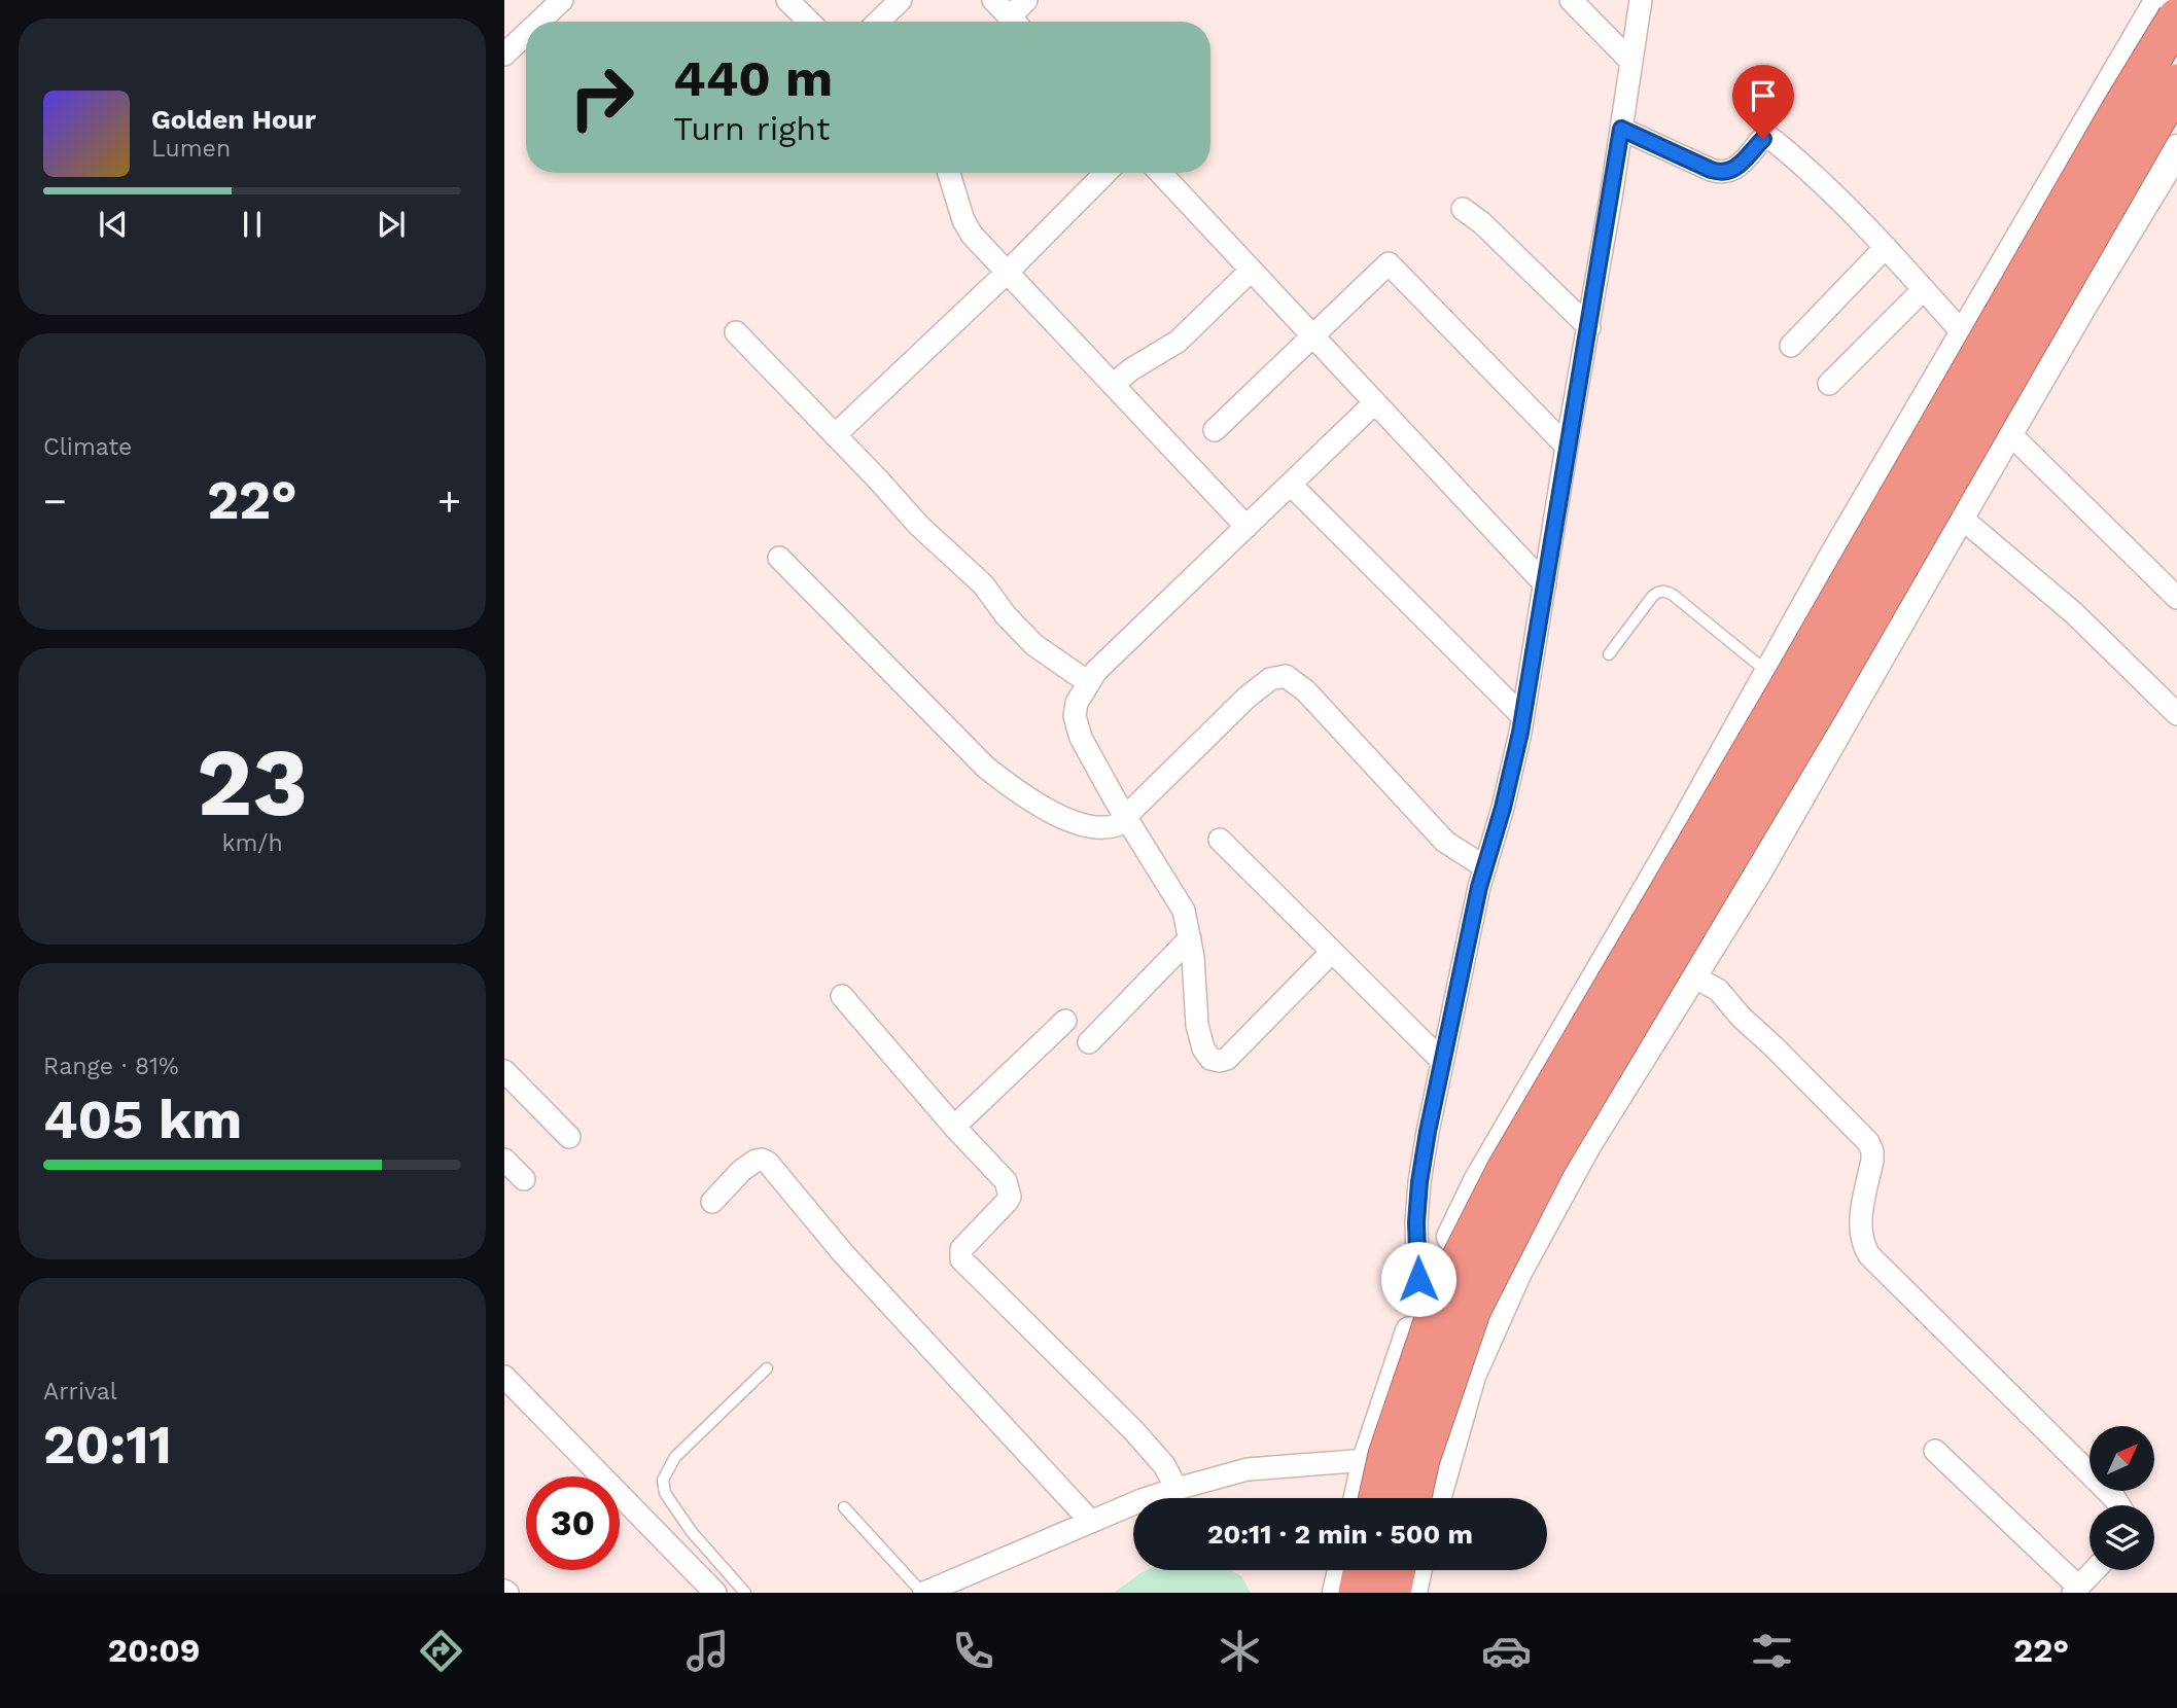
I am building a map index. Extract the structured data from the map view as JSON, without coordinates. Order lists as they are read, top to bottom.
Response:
{
  "north": "top right",
  "page": {
    "turn": ["440 m", "Turn right"],
    "song": ["Golden Hour", "Lumen"],
    "tile": [
      "Climate",
      ["23", "km/h"],
      ["Range · 81%", "405 km"],
      ["Arrival", "20:11"]
    ],
    "heat": ["−", "22°", "+"],
    "limit": "30",
    "trip": "20:11 · 2 min · 500 m",
    "tabs": ["20:09", "22°"]
  }
}
